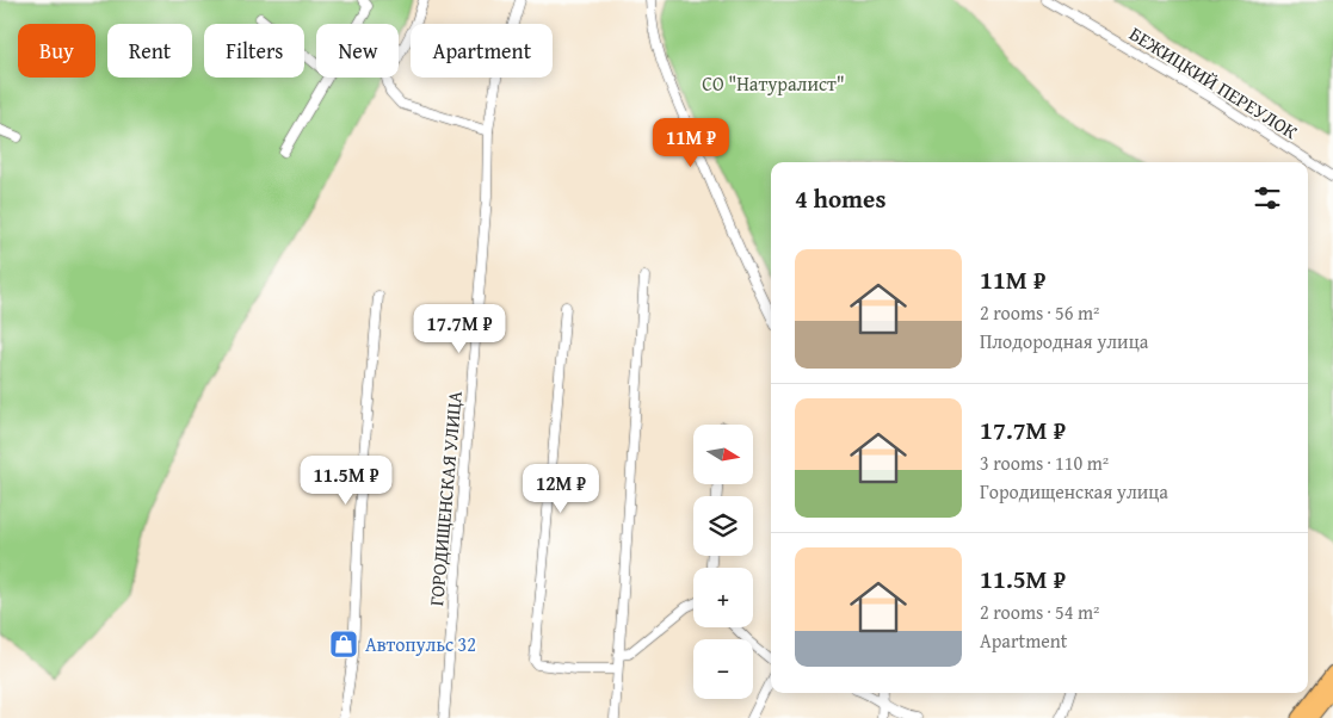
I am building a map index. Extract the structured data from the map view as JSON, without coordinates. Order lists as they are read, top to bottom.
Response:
{
  "streets": {
    "street": ["БЕЖИЦКИЙ ПЕРЕУЛОК", "ГОРОДИЩЕНСКАЯ УЛИЦА"]
  },
  "parks": ["СО \"Натуралист\""],
  "places": {
    "shop": ["Автопульс 32"]
  },
  "north": "right",
  "page": {
    "chip": [
      "Buy",
      "Rent",
      "Filters",
      "New",
      "Apartment"
    ],
    "price": [
      "11M ₽",
      "17.7M ₽",
      "11.5M ₽",
      "12M ₽"
    ],
    "heading": "4 homes",
    "list": [
      {
        "name": "11M ₽",
        "note": "2 rooms · 56 m² · Плодородная улица"
      },
      {
        "name": "17.7M ₽",
        "note": "3 rooms · 110 m² · Городищенская улица"
      },
      {
        "name": "11.5M ₽",
        "note": "2 rooms · 54 m² · Apartment"
      }
    ],
    "map_buttons": ["+", "−"]
  }
}
